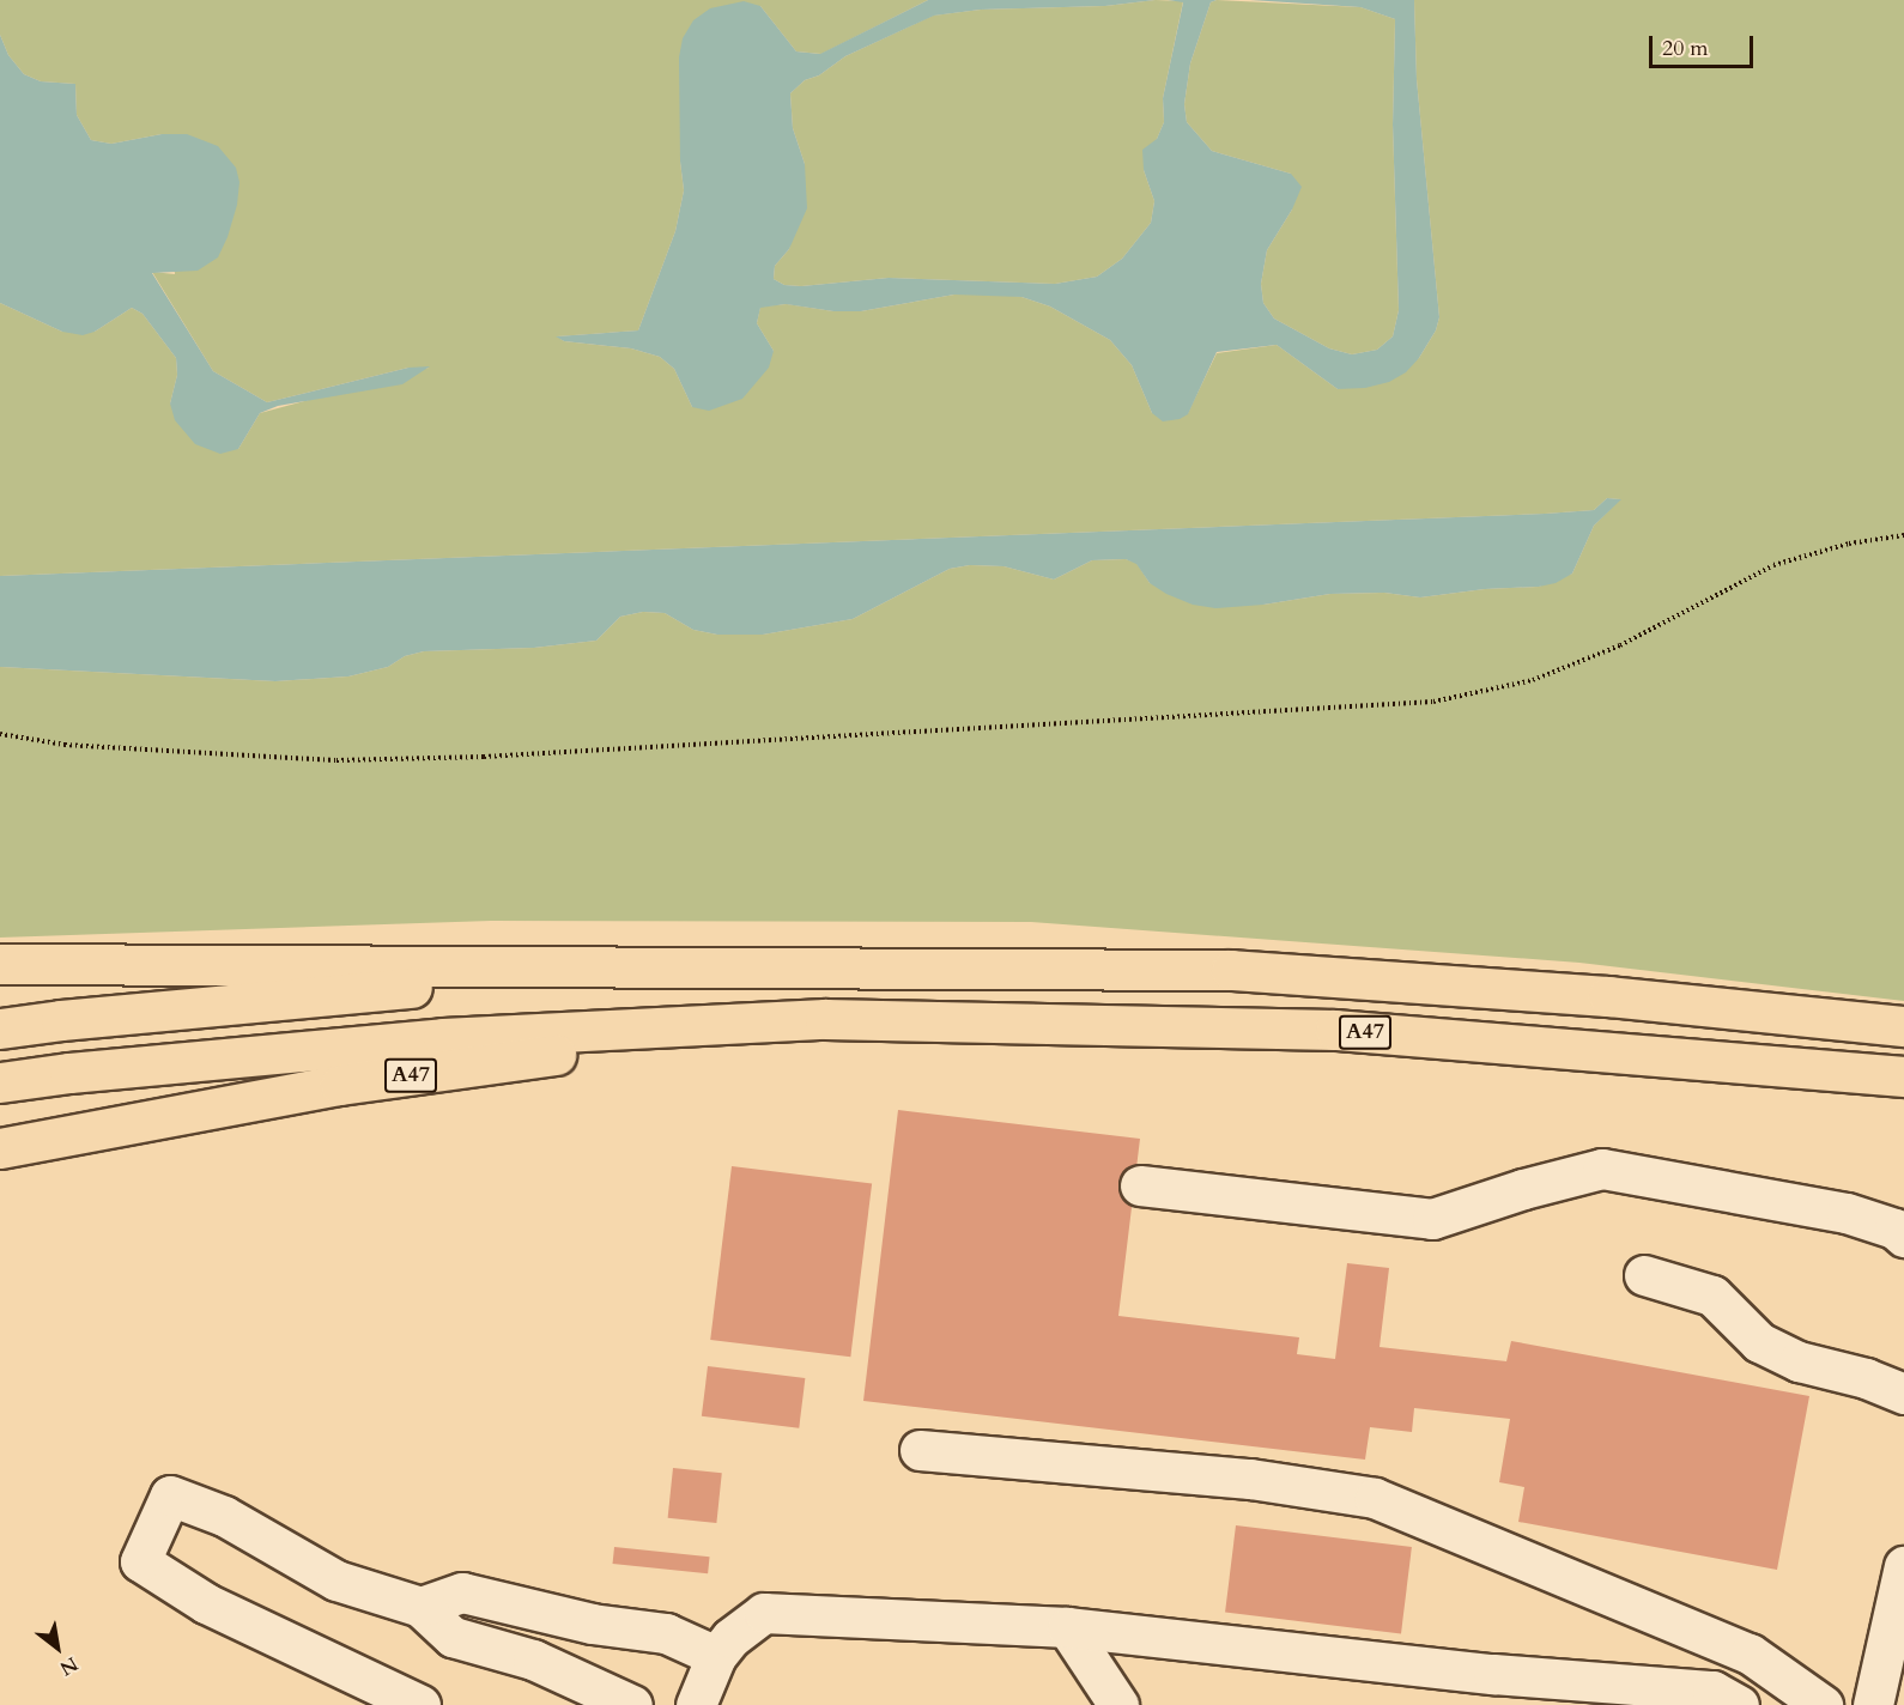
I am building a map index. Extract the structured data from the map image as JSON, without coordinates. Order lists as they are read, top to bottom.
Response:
{
  "streets": {
    "highway": ["A47"]
  },
  "scale_bar": "20 m",
  "north": "bottom right"
}
